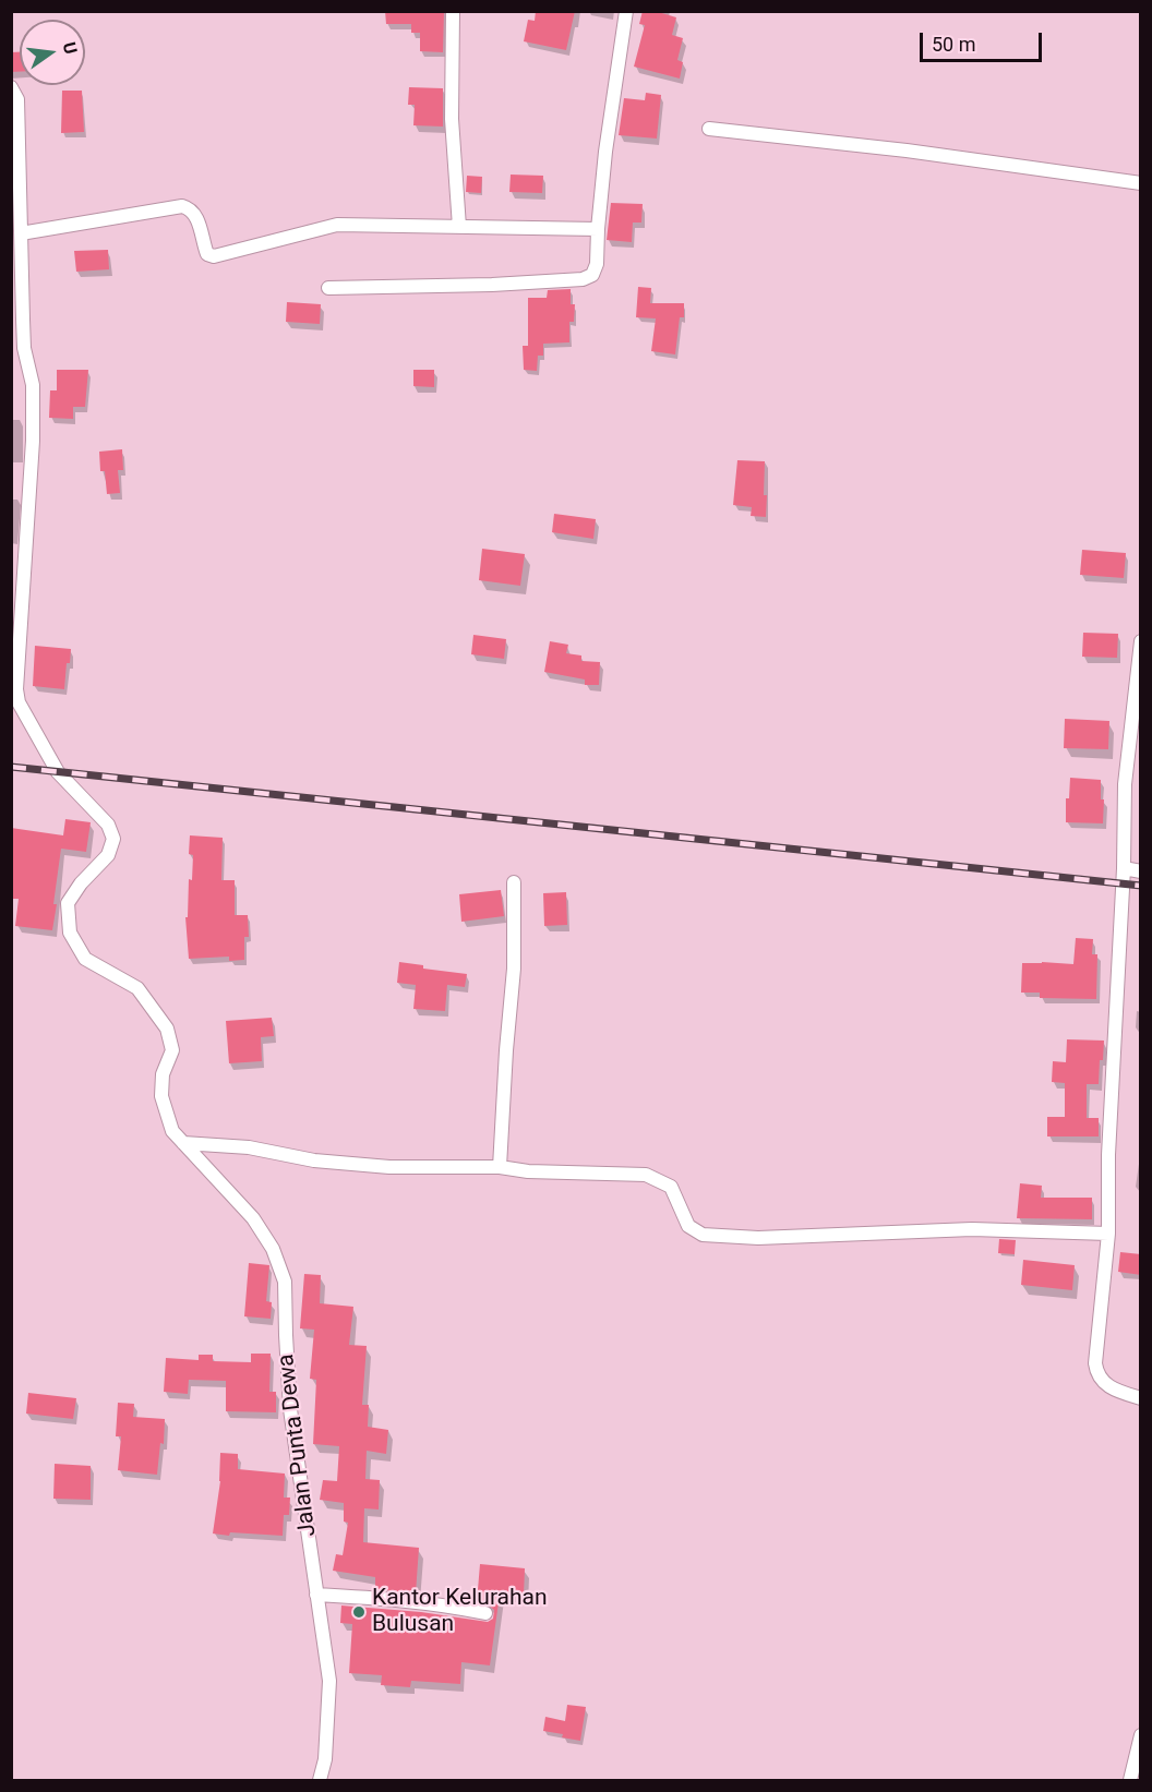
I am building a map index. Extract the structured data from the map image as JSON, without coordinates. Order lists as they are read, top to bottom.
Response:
{
  "streets": {
    "street": ["Jalan Punta Dewa"]
  },
  "places": ["Kantor Kelurahan Bulusan"],
  "scale_bar": "50 m",
  "north": "right"
}
